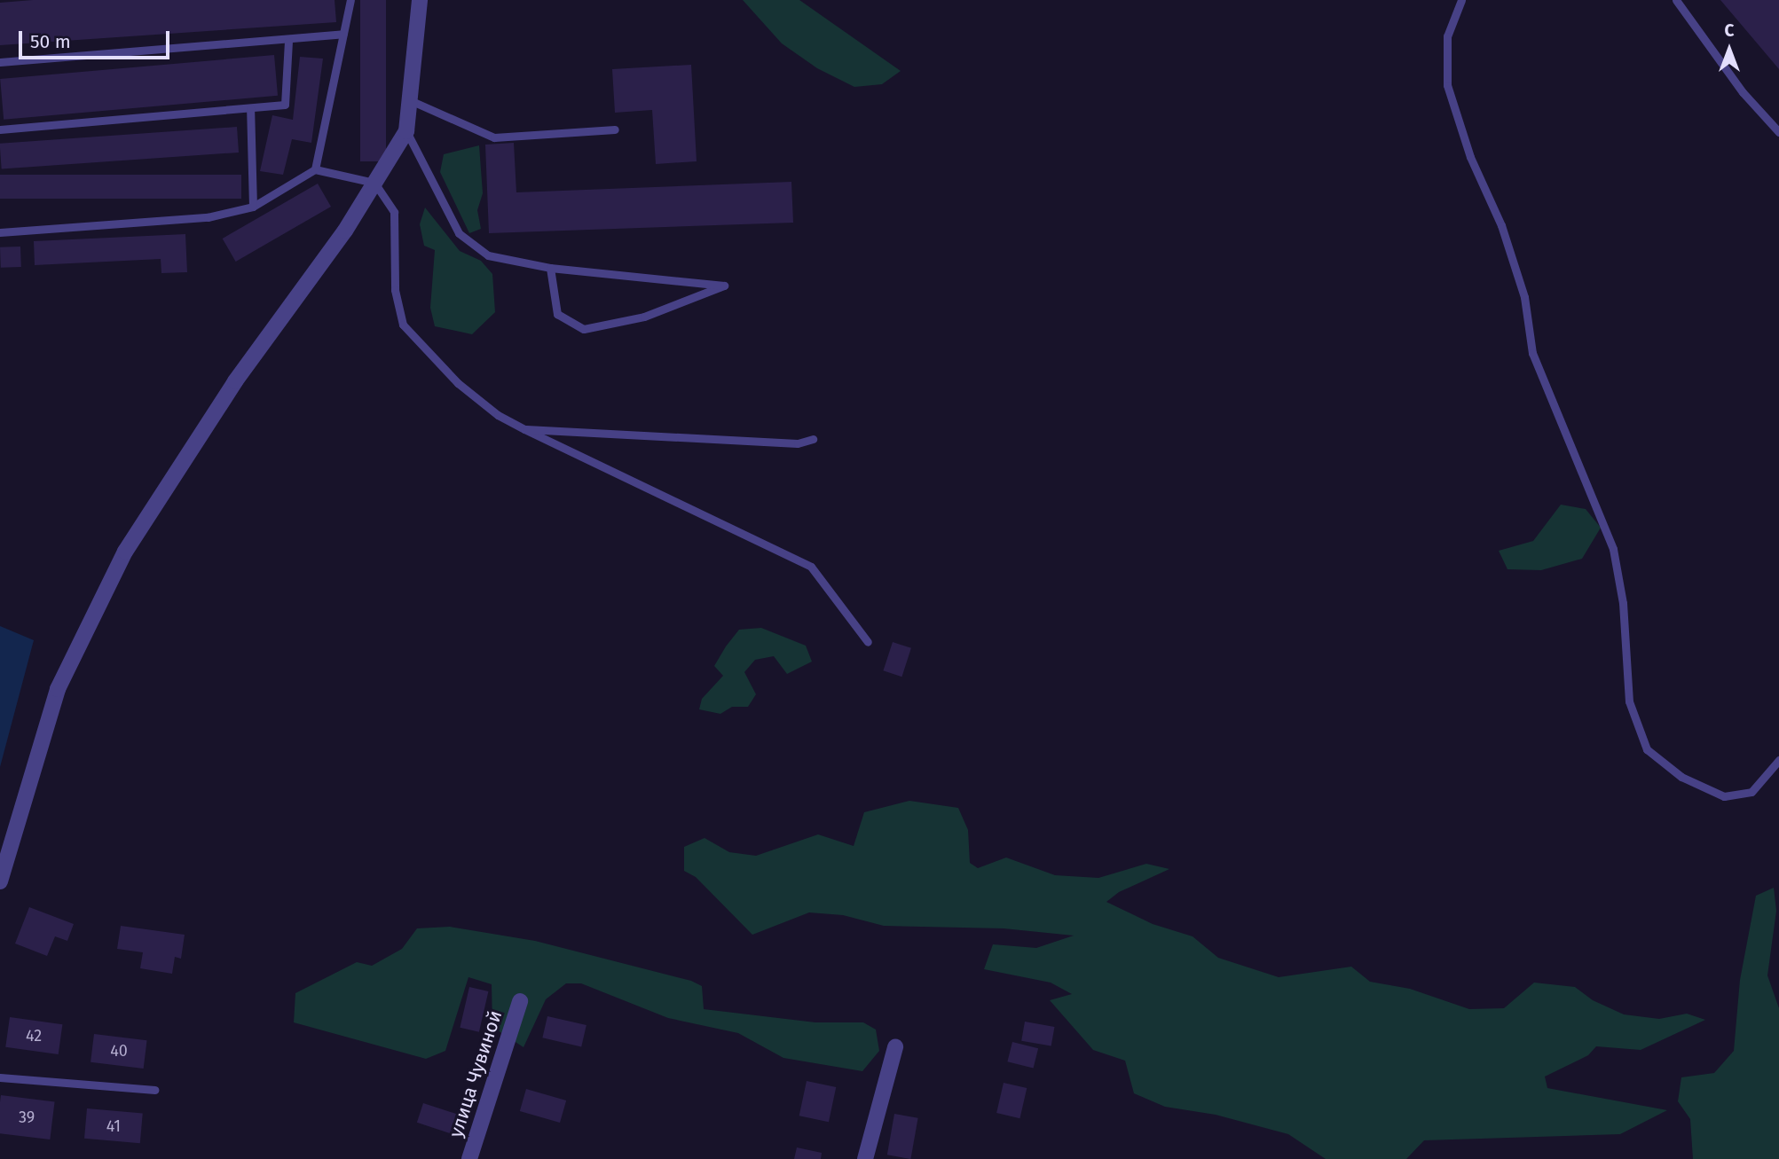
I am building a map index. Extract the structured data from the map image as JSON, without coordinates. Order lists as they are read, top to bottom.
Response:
{
  "streets": {
    "street": ["улица Чувиной"]
  },
  "house_numbers": [
    "42",
    "40",
    "39",
    "41"
  ],
  "scale_bar": "50 m",
  "north": "top"
}
